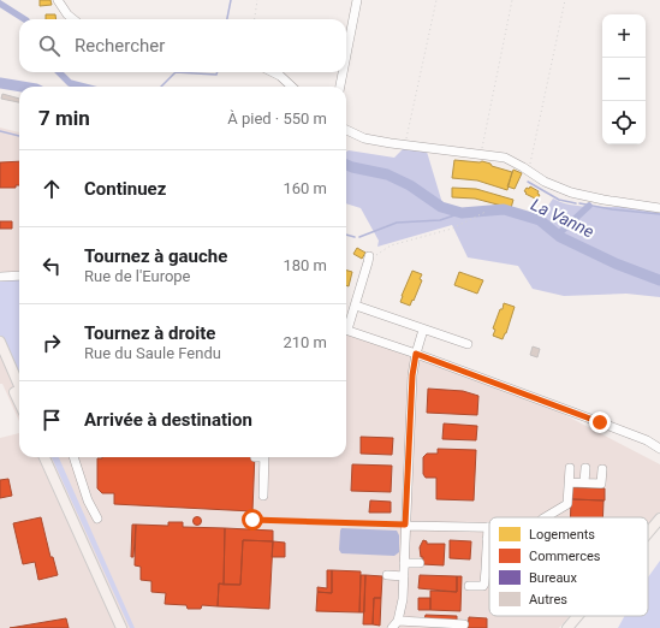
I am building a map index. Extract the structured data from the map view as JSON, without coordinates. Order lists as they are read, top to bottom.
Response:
{
  "water": ["La Vanne"],
  "legend": [
    "Logements",
    "Commerces",
    "Bureaux",
    "Autres"
  ],
  "page": {
    "map_buttons": ["+", "−"],
    "search": "Rechercher",
    "heading": ["7 min", "À pied · 550 m"],
    "list": [
      ["Continuez", "160 m"],
      ["Tournez à gauche", "Rue de l'Europe", "180 m"],
      ["Tournez à droite", "Rue du Saule Fendu", "210 m"],
      "Arrivée à destination"
    ]
  }
}
